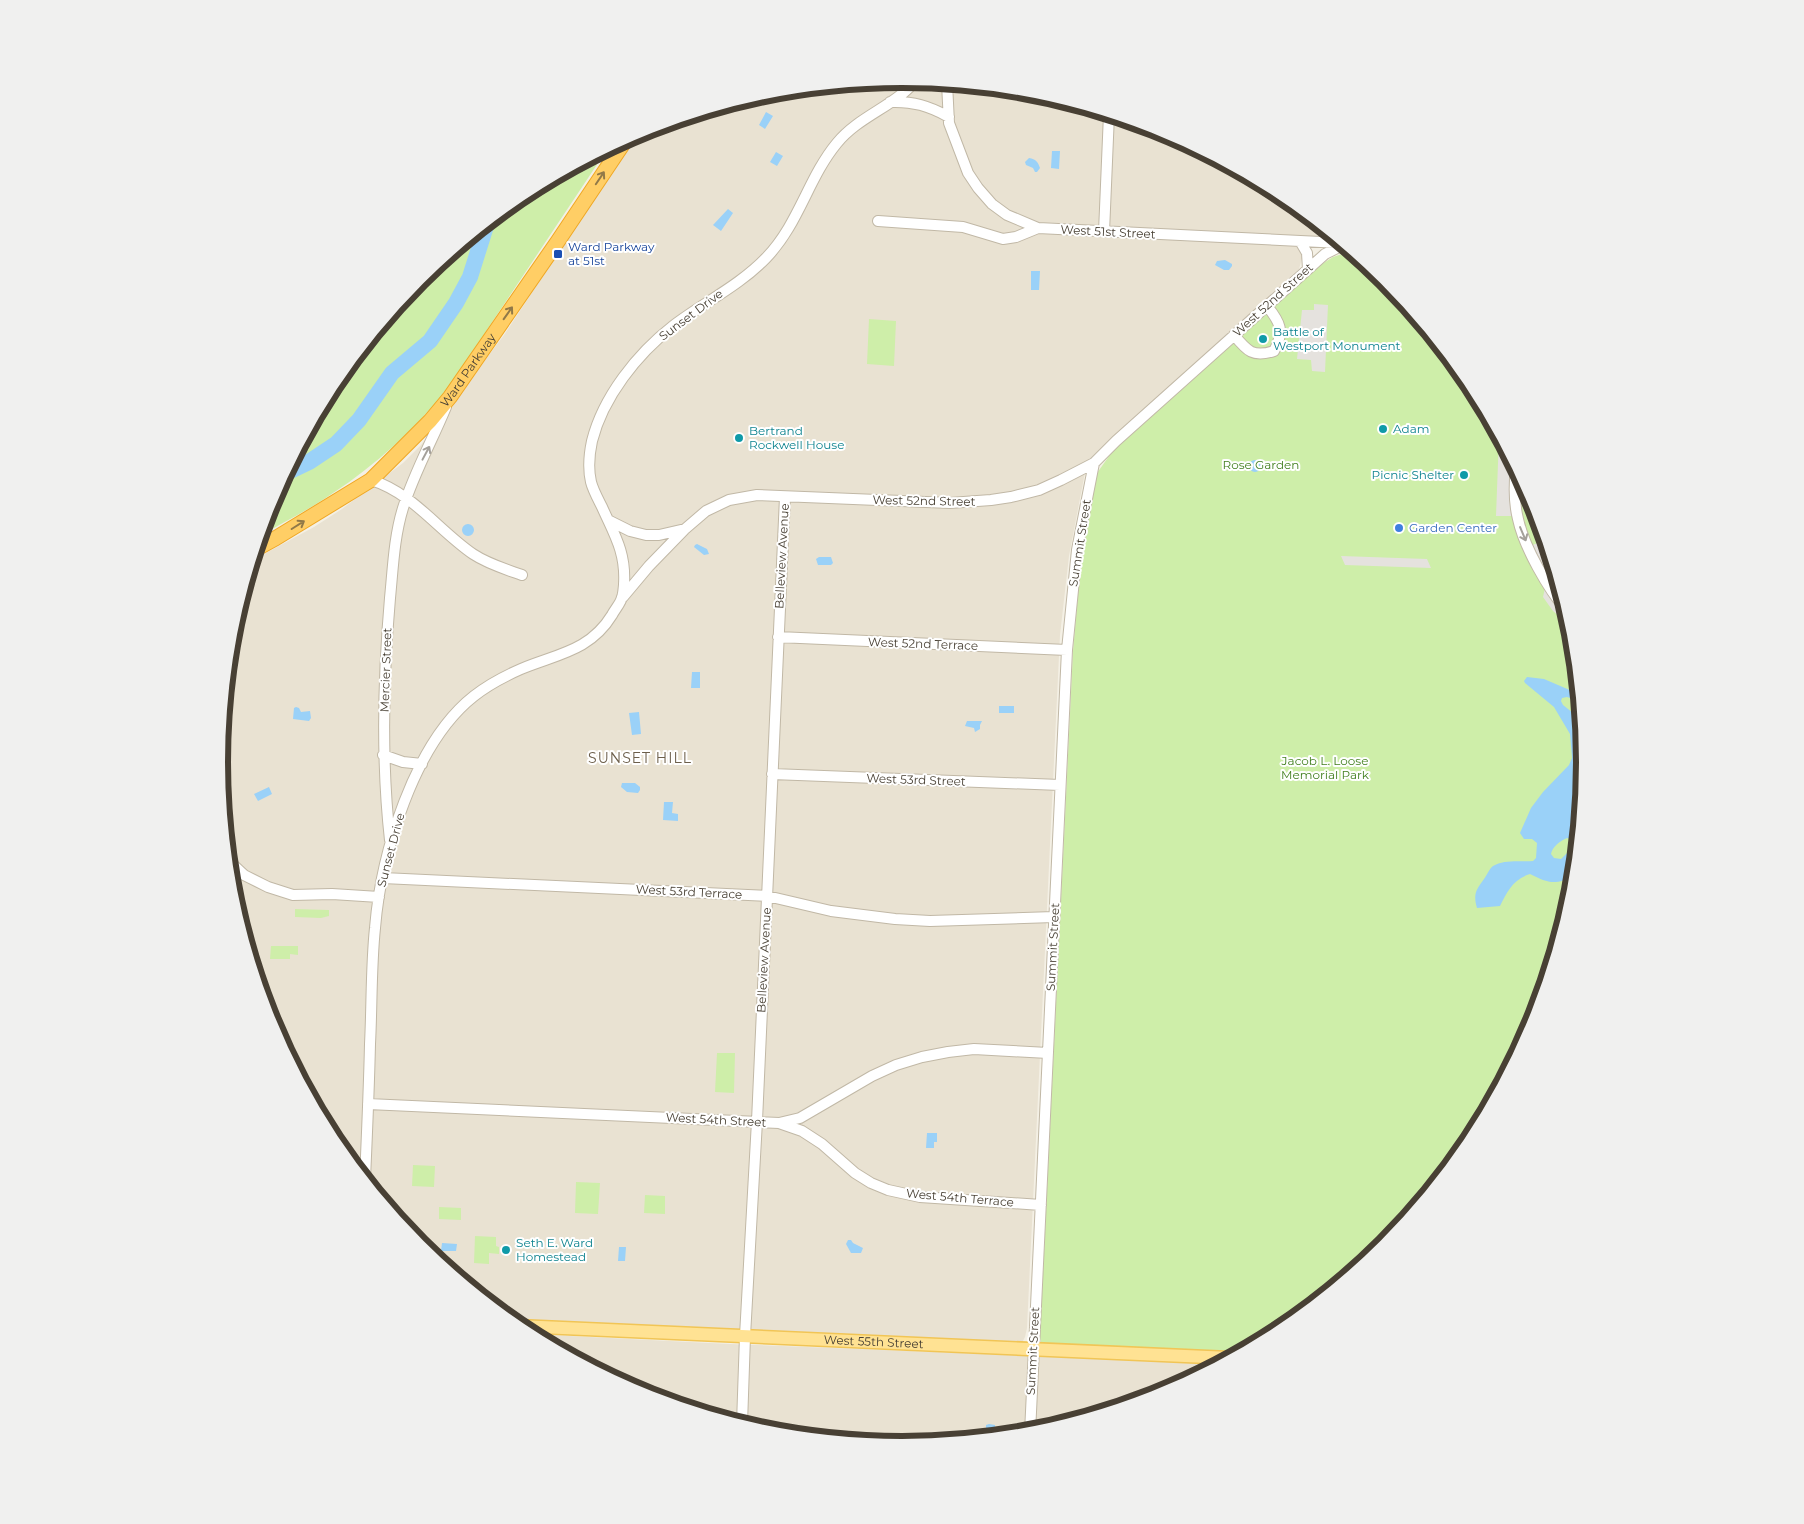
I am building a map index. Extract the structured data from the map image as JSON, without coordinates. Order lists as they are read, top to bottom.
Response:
{
  "streets": {
    "highway": ["Ward Parkway"],
    "main road": ["West 55th Street"],
    "street": [
      "West 51st Street",
      "West 52nd Street",
      "Sunset Drive",
      "Summit Street",
      "Belleview Avenue",
      "West 52nd Terrace",
      "Mercier Street",
      "West 53rd Street",
      "West 53rd Terrace",
      "West 54th Street",
      "West 54th Terrace"
    ]
  },
  "crossings": [
    ["West 52nd Street", "Sunset Drive"],
    ["West 52nd Street", "Summit Street"],
    ["West 52nd Street", "Belleview Avenue"],
    ["Sunset Drive", "Mercier Street"],
    ["Sunset Drive", "West 53rd Terrace"],
    ["Sunset Drive", "West 54th Street"],
    ["Ward Parkway", "Mercier Street"],
    ["Summit Street", "West 52nd Terrace"],
    ["Summit Street", "West 53rd Street"],
    ["Summit Street", "West 53rd Terrace"],
    ["Summit Street", "West 54th Street"],
    ["Summit Street", "West 54th Terrace"],
    ["Summit Street", "West 55th Street"],
    ["Belleview Avenue", "West 52nd Terrace"],
    ["Belleview Avenue", "West 53rd Street"],
    ["Belleview Avenue", "West 53rd Terrace"],
    ["Belleview Avenue", "West 54th Street"],
    ["Belleview Avenue", "West 55th Street"],
    ["West 54th Street", "West 54th Terrace"]
  ],
  "one_way": ["Ward Parkway"],
  "districts": ["SUNSET HILL"],
  "parks": ["Rose Garden", "Jacob L. Loose Memorial Park"],
  "places": {
    "transit": ["Ward Parkway at 51st"],
    "other": [
      "Battle of Westport Monument",
      "Adam",
      "Bertrand Rockwell House",
      "Picnic Shelter",
      "Garden Center",
      "Seth E. Ward Homestead"
    ]
  }
}
